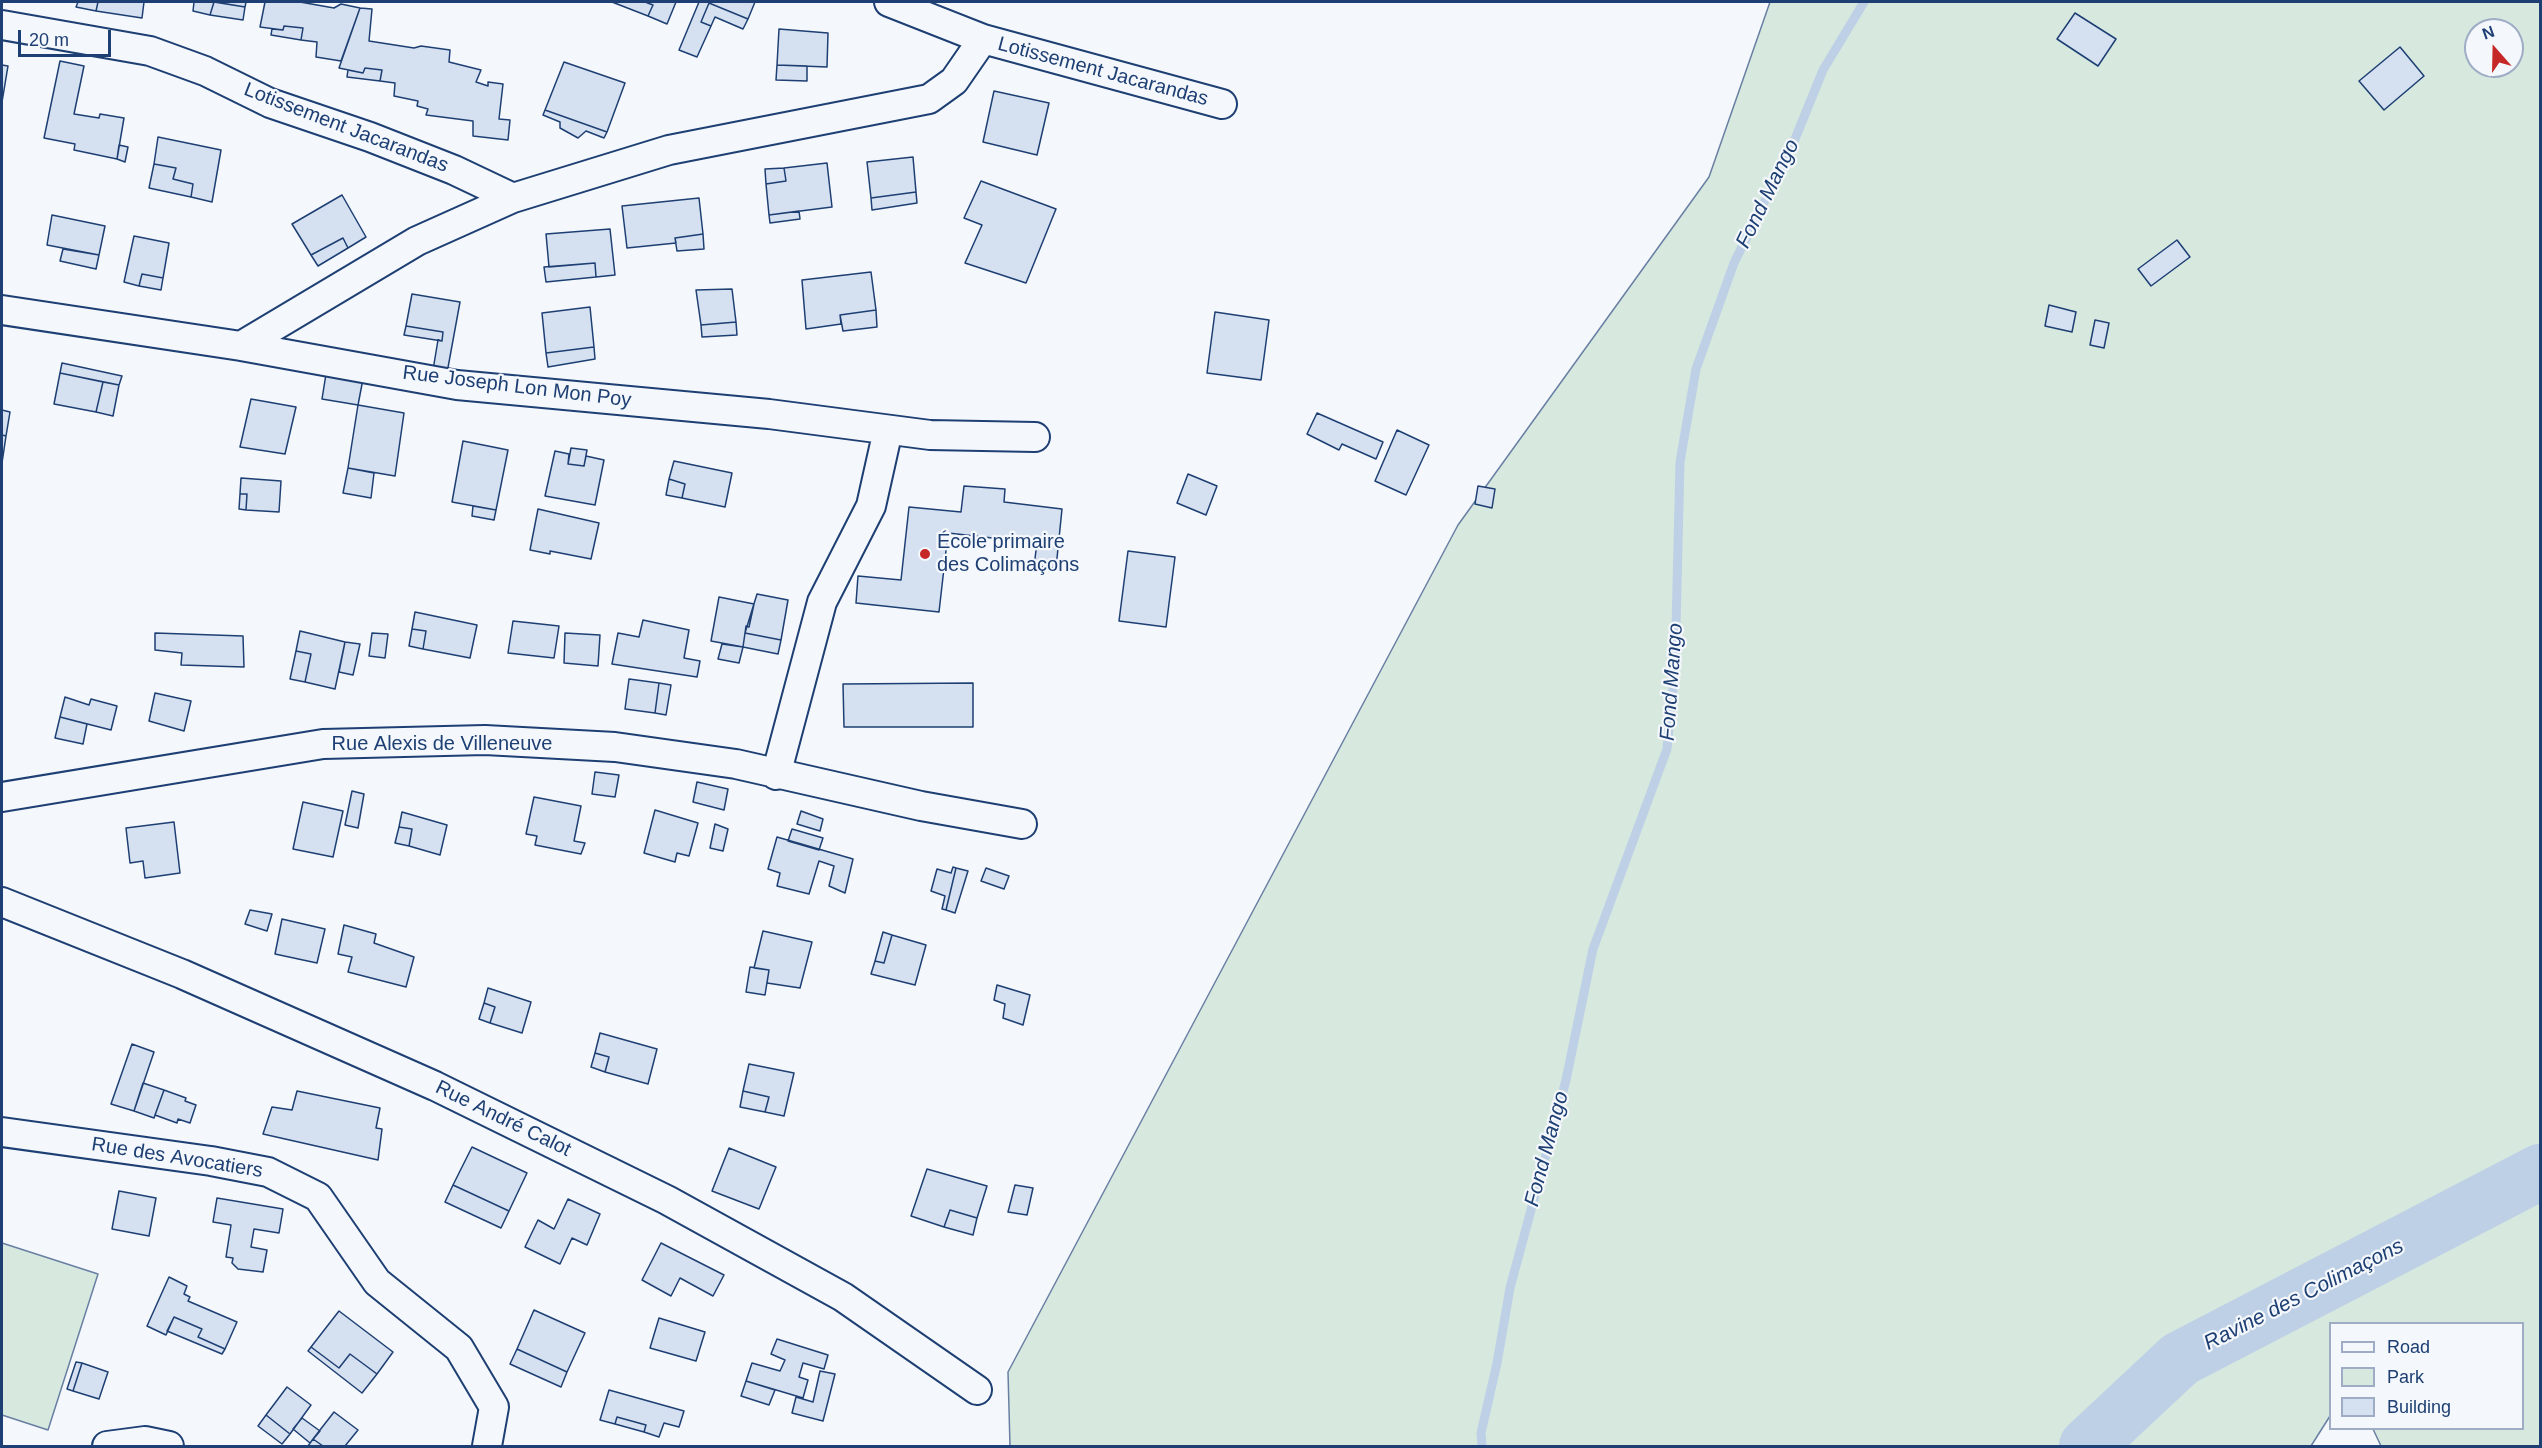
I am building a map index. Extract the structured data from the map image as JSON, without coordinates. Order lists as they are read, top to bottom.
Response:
{
  "streets": {
    "street": [
      "Lotissement Jacarandas",
      "Rue Joseph Lon Mon Poy",
      "Rue Alexis de Villeneuve",
      "Rue André Calot",
      "Rue des Avocatiers"
    ]
  },
  "crossings": [
    ["Lotissement Jacarandas", "Rue Joseph Lon Mon Poy"]
  ],
  "water": ["Fond Mango", "Ravine des Colimaçons"],
  "places": ["École primaire des Colimaçons"],
  "legend": ["Road", "Park", "Building"],
  "scale_bar": "20 m",
  "north": "top"
}
